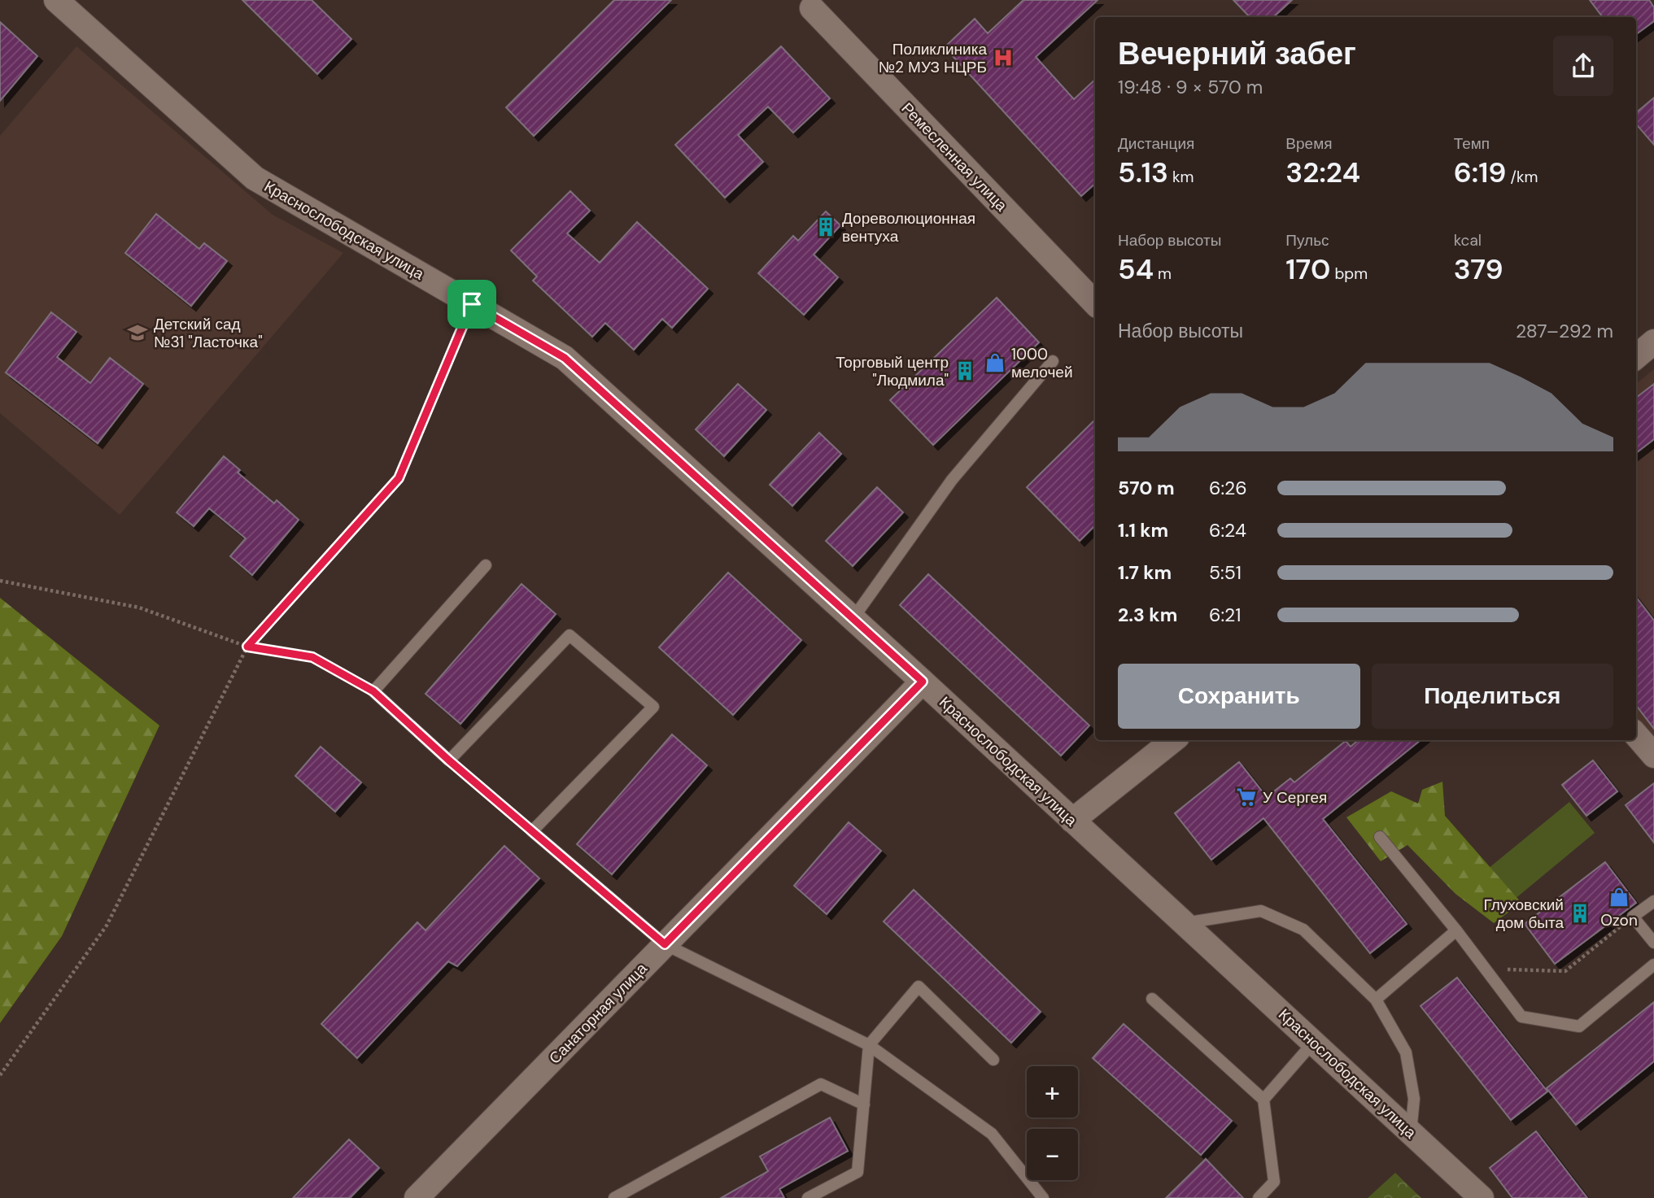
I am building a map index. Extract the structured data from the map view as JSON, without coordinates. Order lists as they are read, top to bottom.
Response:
{
  "streets": {
    "street": ["Ремесленная улица", "Краснослободская улица", "Санаторная улица"]
  },
  "crossings": [
    ["Краснослободская улица", "Санаторная улица"]
  ],
  "places": {
    "hospital": ["Поликлиника №2 МУЗ НЦРБ"],
    "building": ["Дореволюционная вентуха", "Торговый центр \"Людмила\"", "Глуховский дом быта"],
    "school or university": ["Детский сад №31 \"Ласточка\""],
    "shop": ["1000 мелочей", "Ozon"],
    "supermarket": ["У Сергея"]
  },
  "page": {
    "heading": ["Вечерний забег", "19:48 · 9 × 570 m"],
    "stats": [
      ["Дистанция", "5.13 km"],
      ["Время", "32:24"],
      ["Темп", "6:19 /km"],
      ["Набор высоты", "54 m"],
      ["Пульс", "170 bpm"],
      ["kcal", "379"]
    ],
    "chart": ["Набор высоты", "287–292 m"],
    "list": [
      {
        "name": "570 m",
        "note": "6:26"
      },
      {
        "name": "1.1 km",
        "note": "6:24"
      },
      {
        "name": "1.7 km",
        "note": "5:51"
      },
      {
        "name": "2.3 km",
        "note": "6:21"
      }
    ],
    "buttons": ["Сохранить", "Поделиться"],
    "map_buttons": ["+", "−"]
  }
}
